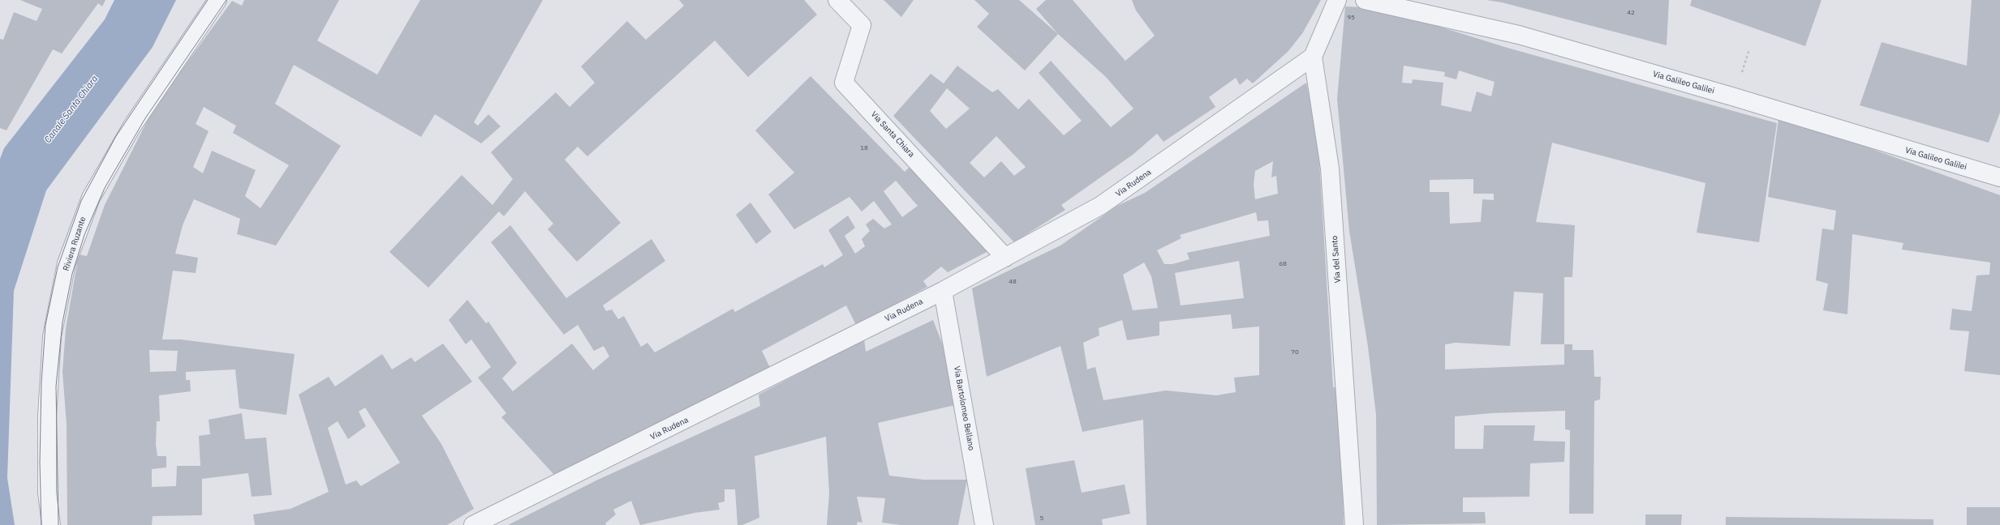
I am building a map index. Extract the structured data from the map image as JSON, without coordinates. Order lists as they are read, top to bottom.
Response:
{
  "streets": {
    "street": [
      "Via Galileo Galilei",
      "Via Santa Chiara",
      "Via Rudena",
      "Riviera Ruzante",
      "Via del Santo",
      "Via Bartolomeo Bellano"
    ]
  },
  "crossings": [
    ["Via Santa Chiara", "Via Rudena"],
    ["Via Rudena", "Via del Santo"],
    ["Via Rudena", "Via Bartolomeo Bellano"]
  ],
  "water": ["Canale Santa Chiara"],
  "house_numbers": [
    "42",
    "95",
    "18",
    "68",
    "48",
    "70",
    "5"
  ]
}
